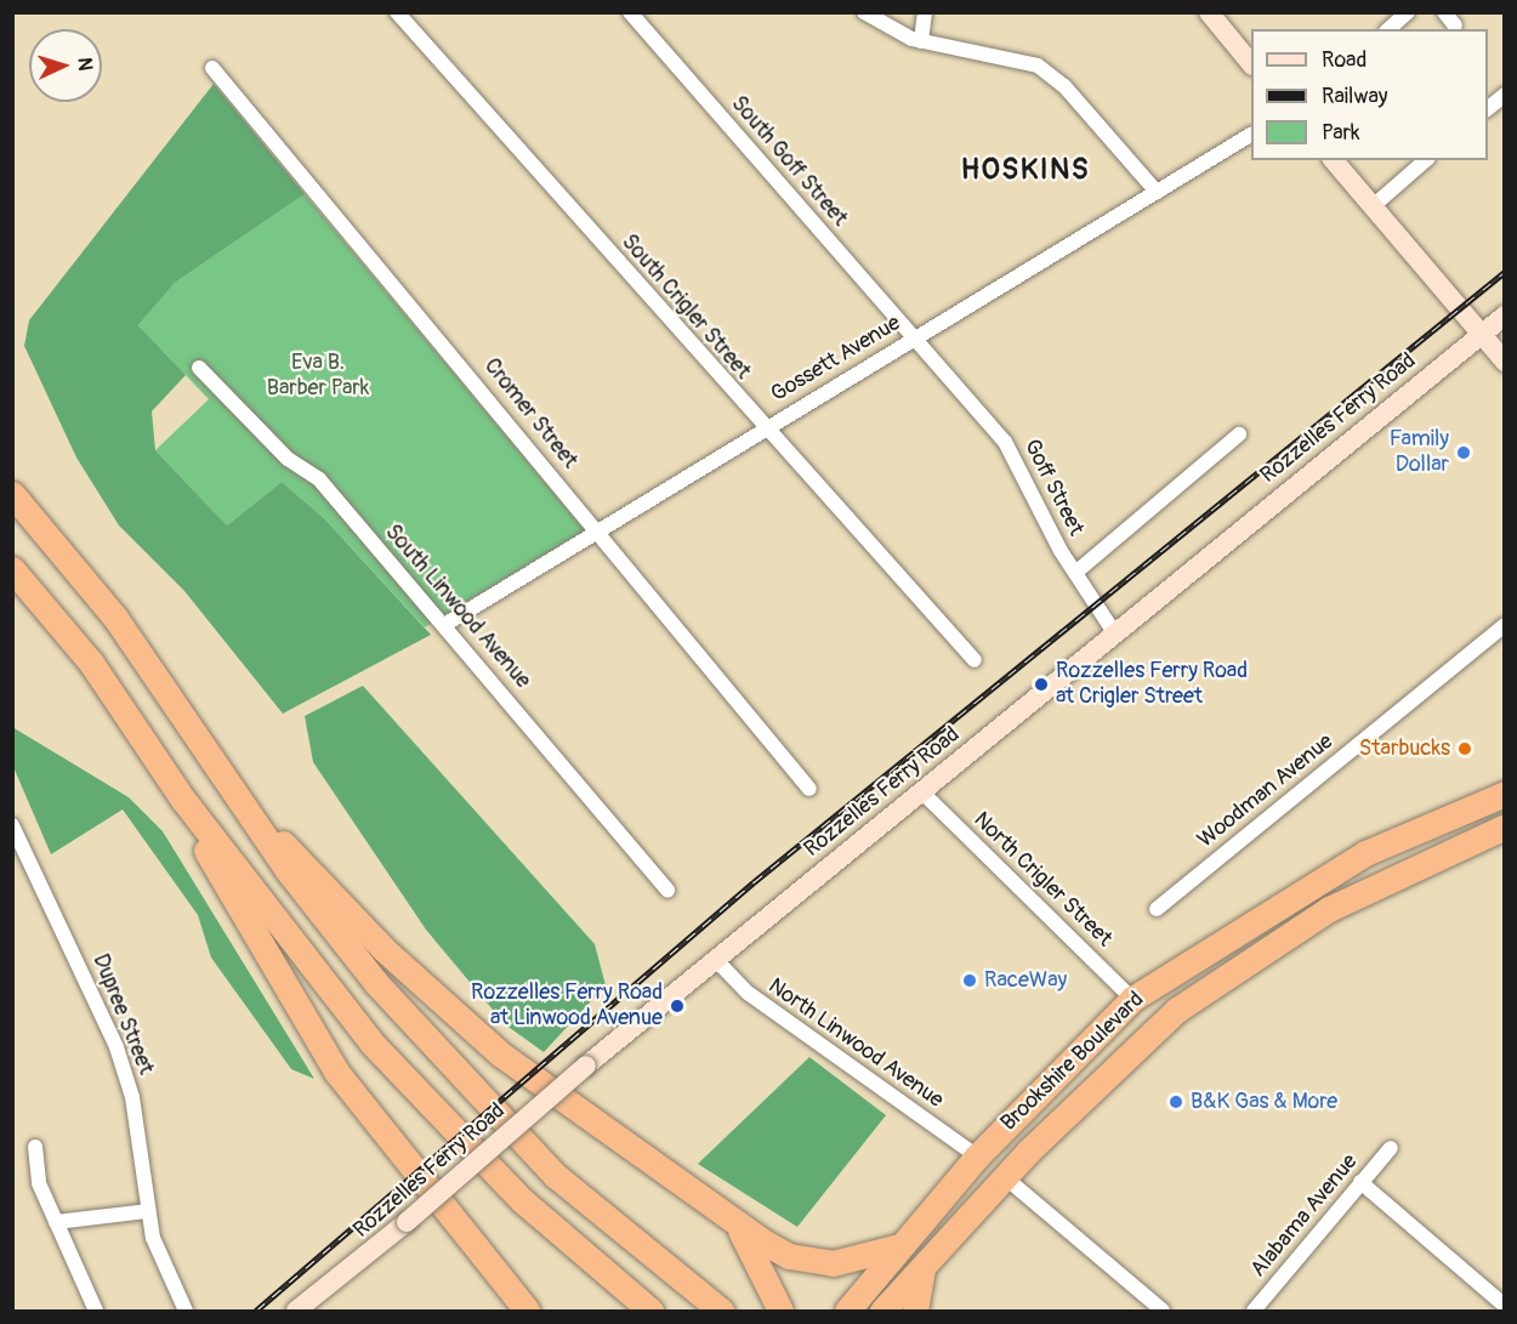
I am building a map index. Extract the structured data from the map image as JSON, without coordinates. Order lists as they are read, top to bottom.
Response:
{
  "streets": {
    "highway": ["Brookshire Boulevard"],
    "street": [
      "South Goff Street",
      "South Crigler Street",
      "Gossett Avenue",
      "Cromer Street",
      "Rozzelles Ferry Road",
      "Goff Street",
      "South Linwood Avenue",
      "Woodman Avenue",
      "North Crigler Street",
      "Dupree Street",
      "North Linwood Avenue",
      "Alabama Avenue"
    ]
  },
  "crossings": [
    ["South Goff Street", "Gossett Avenue"],
    ["South Goff Street", "Goff Street"],
    ["South Crigler Street", "Gossett Avenue"],
    ["Gossett Avenue", "Cromer Street"],
    ["Gossett Avenue", "Goff Street"],
    ["Gossett Avenue", "South Linwood Avenue"],
    ["Rozzelles Ferry Road", "Goff Street"],
    ["Rozzelles Ferry Road", "North Crigler Street"],
    ["Rozzelles Ferry Road", "North Linwood Avenue"],
    ["North Crigler Street", "Brookshire Boulevard"],
    ["North Linwood Avenue", "Brookshire Boulevard"]
  ],
  "districts": ["HOSKINS"],
  "parks": ["Eva B. Barber Park"],
  "places": [
    "Family Dollar",
    "Rozzelles Ferry Road at Crigler Street",
    "Starbucks",
    "RaceWay",
    "Rozzelles Ferry Road at Linwood Avenue",
    "B&K Gas & More"
  ],
  "legend": ["Road", "Railway", "Park"],
  "north": "right"
}
